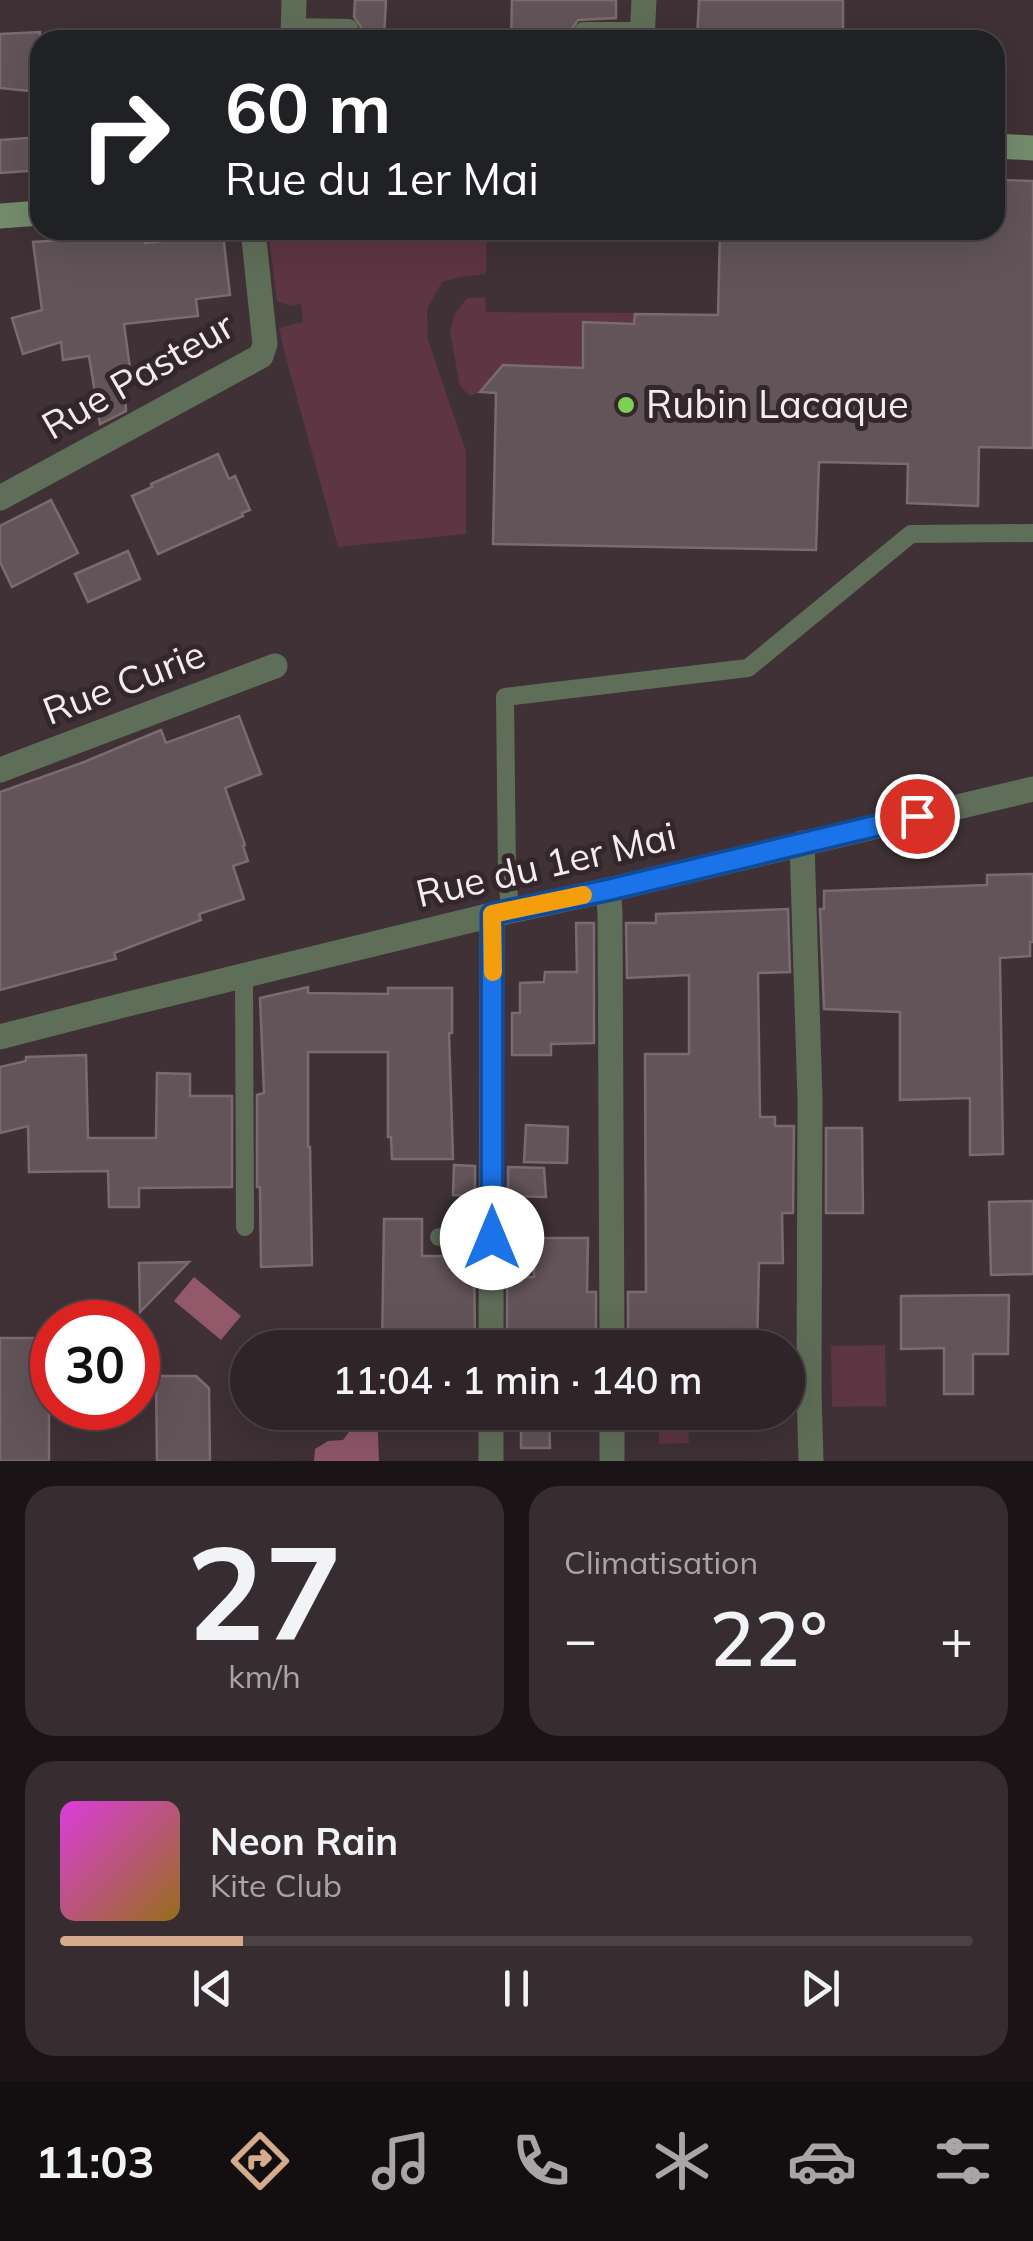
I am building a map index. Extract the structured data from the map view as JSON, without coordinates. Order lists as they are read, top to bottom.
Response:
{
  "streets": {
    "street": ["Rue Pasteur", "Rue Curie", "Rue du 1er Mai"]
  },
  "places": ["Rubin Lacaque"],
  "page": {
    "turn": ["60 m", "Rue du 1er Mai"],
    "limit": "30",
    "trip": "11:04 · 1 min · 140 m",
    "tile": [
      ["27", "km/h"],
      "Climatisation"
    ],
    "heat": ["−", "22°", "+"],
    "song": ["Neon Rain", "Kite Club"],
    "tabs": "11:03"
  }
}
